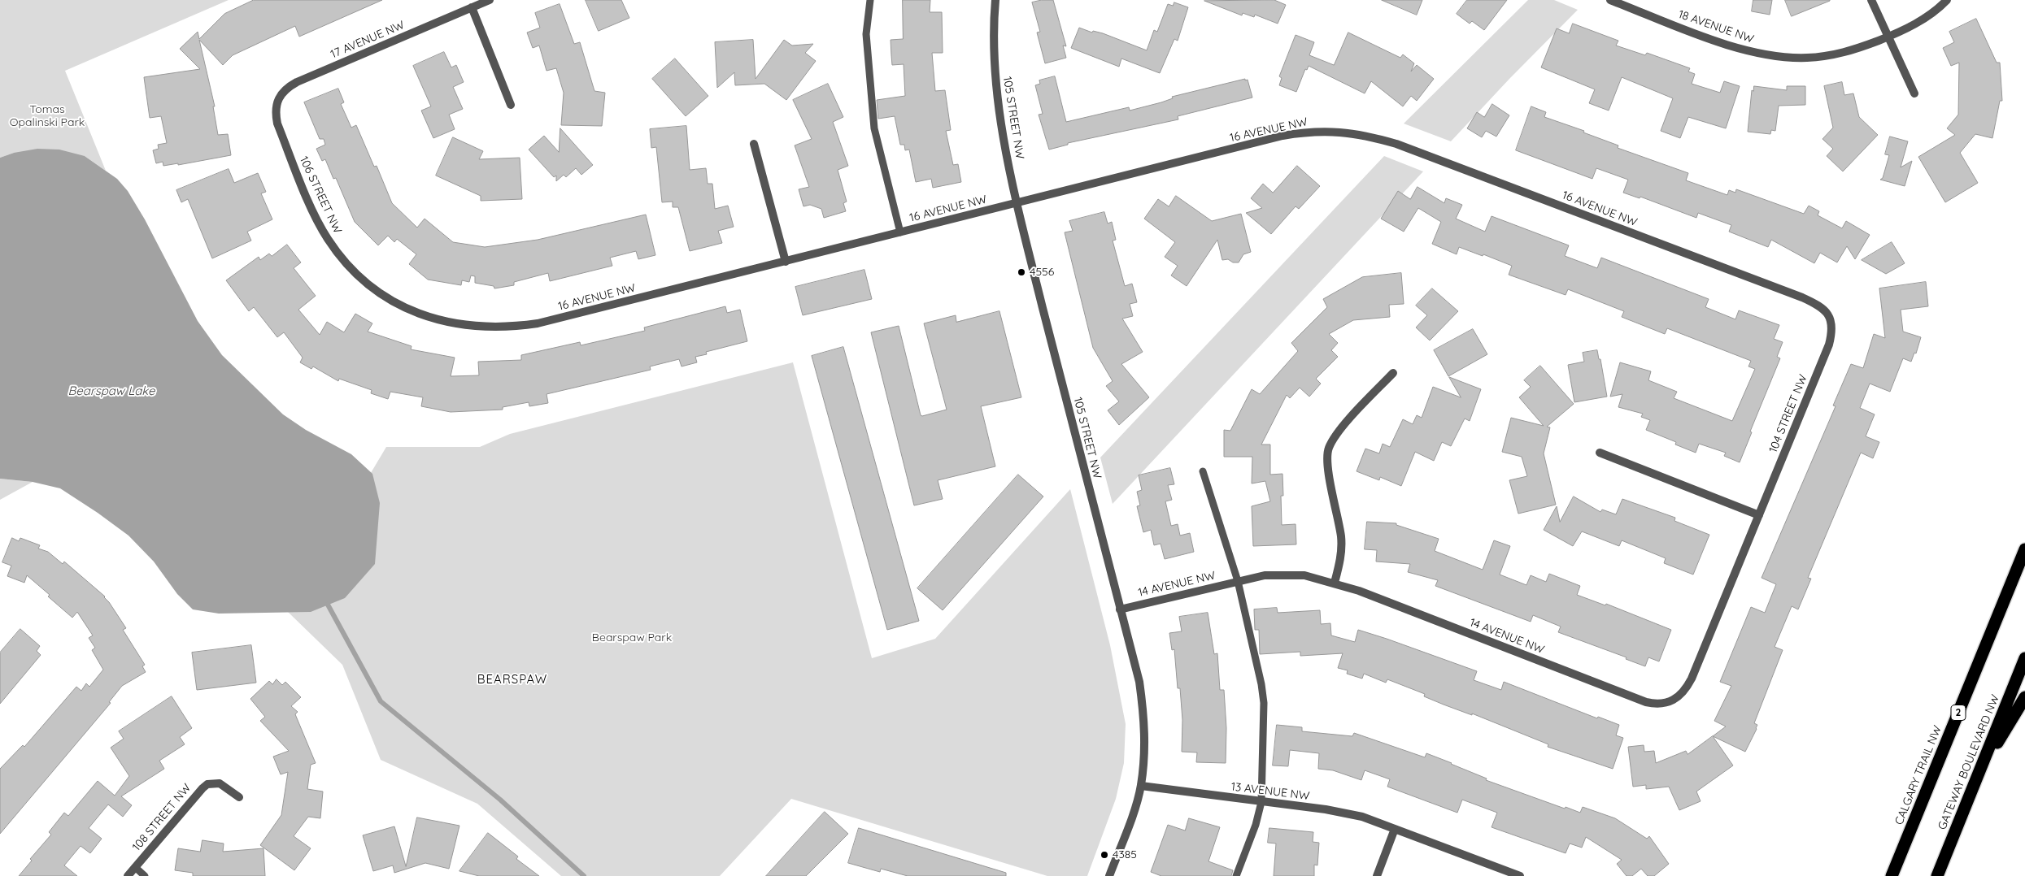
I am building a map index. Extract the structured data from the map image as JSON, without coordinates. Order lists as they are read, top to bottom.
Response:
{
  "streets": {
    "highway": ["2", "GATEWAY BOULEVARD NW", "CALGARY TRAIL NW"],
    "street": [
      "18 AVENUE NW",
      "17 AVENUE NW",
      "105 STREET NW",
      "16 AVENUE NW",
      "106 STREET NW",
      "104 STREET NW",
      "14 AVENUE NW",
      "13 AVENUE NW",
      "108 STREET NW"
    ]
  },
  "crossings": [
    ["17 AVENUE NW", "106 STREET NW"],
    ["105 STREET NW", "16 AVENUE NW"],
    ["105 STREET NW", "14 AVENUE NW"],
    ["105 STREET NW", "13 AVENUE NW"],
    ["16 AVENUE NW", "106 STREET NW"],
    ["16 AVENUE NW", "104 STREET NW"],
    ["104 STREET NW", "14 AVENUE NW"]
  ],
  "districts": ["BEARSPAW"],
  "water": ["Bearspaw Lake"],
  "parks": ["Tomas Opalinski Park", "Bearspaw Park"],
  "places": ["4556", "4385"]
}
